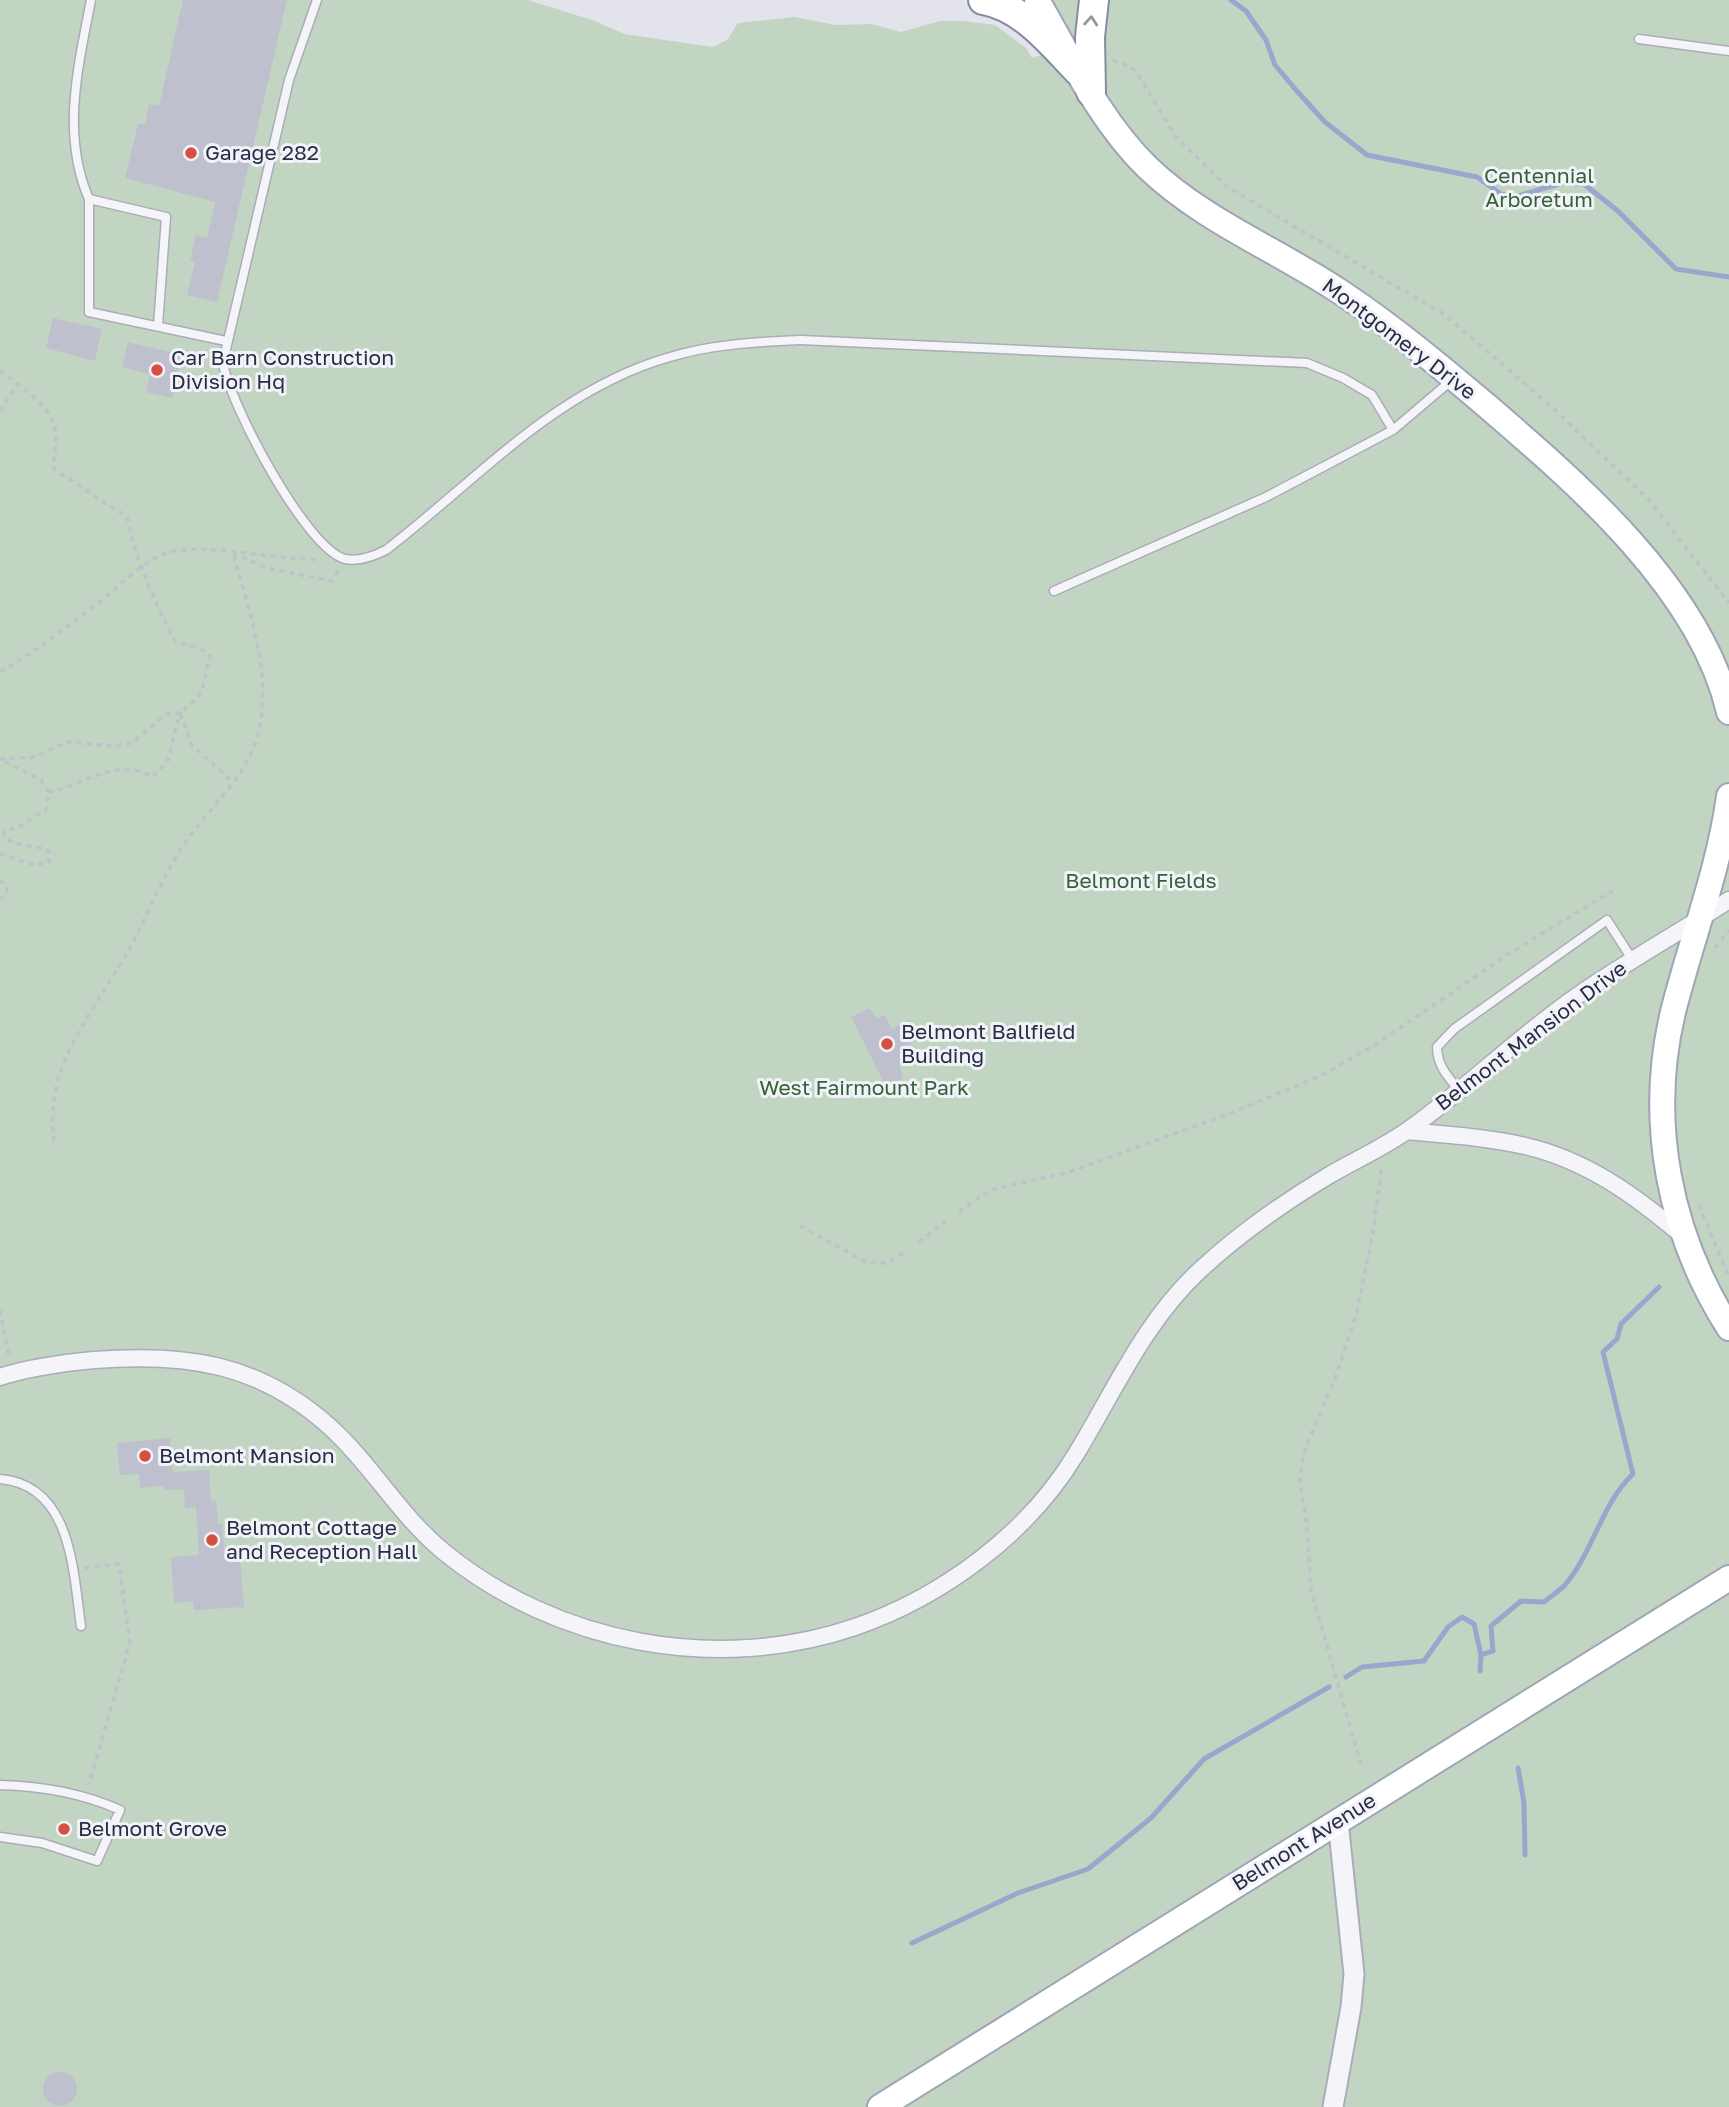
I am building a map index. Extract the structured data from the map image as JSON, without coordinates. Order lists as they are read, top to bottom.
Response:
{
  "streets": {
    "main road": ["Montgomery Drive", "Belmont Avenue"],
    "street": ["Belmont Mansion Drive"]
  },
  "parks": ["Centennial Arboretum", "Belmont Fields", "West Fairmount Park"],
  "places": [
    "Garage 282",
    "Car Barn Construction Division Hq",
    "Belmont Ballfield Building",
    "Belmont Mansion",
    "Belmont Cottage and Reception Hall",
    "Belmont Grove"
  ]
}
